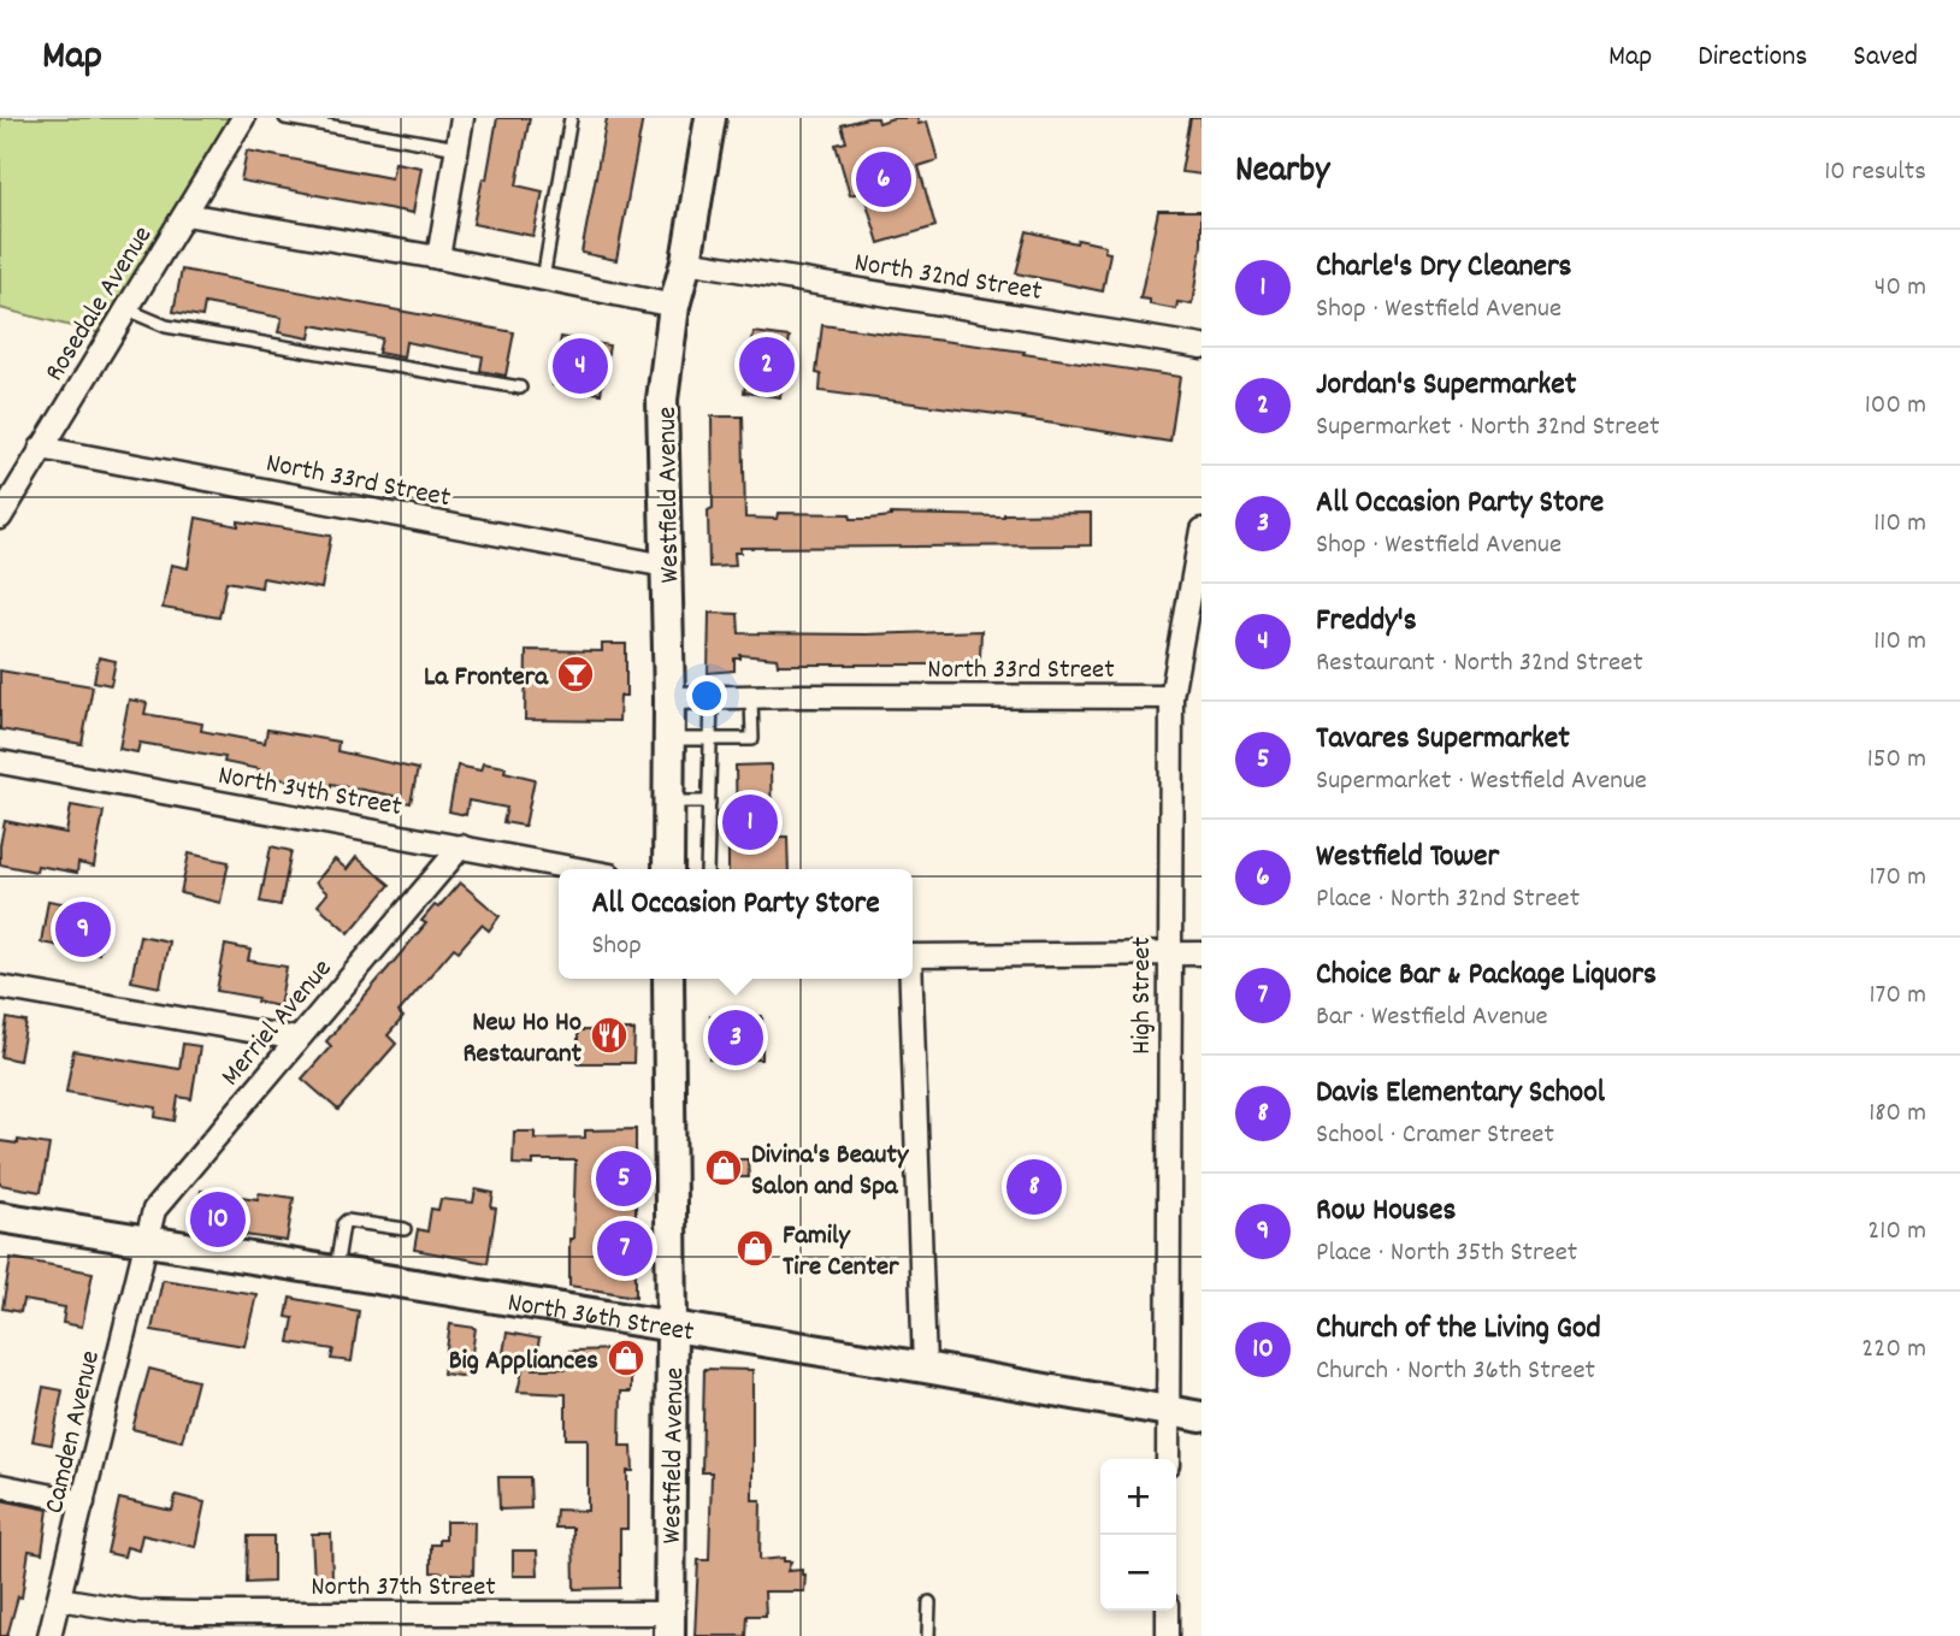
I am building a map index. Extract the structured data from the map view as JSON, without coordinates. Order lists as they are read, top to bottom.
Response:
{
  "streets": {
    "street": [
      "North 32nd Street",
      "Rosedale Avenue",
      "North 33rd Street",
      "Westfield Avenue",
      "North 34th Street",
      "High Street",
      "Merriel Avenue",
      "North 36th Street",
      "Camden Avenue",
      "North 37th Street"
    ]
  },
  "crossings": [
    ["North 32nd Street", "Westfield Avenue"],
    ["Rosedale Avenue", "North 33rd Street"],
    ["North 33rd Street", "Westfield Avenue"],
    ["North 33rd Street", "High Street"],
    ["Westfield Avenue", "North 36th Street"],
    ["Westfield Avenue", "North 37th Street"],
    ["North 34th Street", "Merriel Avenue"],
    ["High Street", "North 36th Street"],
    ["Merriel Avenue", "North 36th Street"],
    ["Merriel Avenue", "Camden Avenue"],
    ["North 36th Street", "Camden Avenue"],
    ["Camden Avenue", "North 37th Street"]
  ],
  "places": {
    "bar": ["La Frontera"],
    "restaurant": ["New Ho Ho Restaurant"],
    "shop": ["Divina's Beauty Salon and Spa", "Family Tire Center", "Big Appliances"]
  },
  "page": {
    "header": "Map",
    "nav": ["Map", "Directions", "Saved"],
    "heading": ["Nearby", "10 results"],
    "pins": [
      "6",
      "2",
      "4",
      "1",
      "9",
      "3",
      "5",
      "8",
      "10",
      "7"
    ],
    "list": [
      {
        "mark": "1",
        "name": "Charle's Dry Cleaners",
        "note": "Shop · Westfield Avenue",
        "value": "40 m"
      },
      {
        "mark": "2",
        "name": "Jordan's Supermarket",
        "note": "Supermarket · North 32nd Street",
        "value": "100 m"
      },
      {
        "mark": "3",
        "name": "All Occasion Party Store",
        "note": "Shop · Westfield Avenue",
        "value": "110 m"
      },
      {
        "mark": "4",
        "name": "Freddy's",
        "note": "Restaurant · North 32nd Street",
        "value": "110 m"
      },
      {
        "mark": "5",
        "name": "Tavares Supermarket",
        "note": "Supermarket · Westfield Avenue",
        "value": "150 m"
      },
      {
        "mark": "6",
        "name": "Westfield Tower",
        "note": "Place · North 32nd Street",
        "value": "170 m"
      },
      {
        "mark": "7",
        "name": "Choice Bar & Package Liquors",
        "note": "Bar · Westfield Avenue",
        "value": "170 m"
      },
      {
        "mark": "8",
        "name": "Davis Elementary School",
        "note": "School · Cramer Street",
        "value": "180 m"
      },
      {
        "mark": "9",
        "name": "Row Houses",
        "note": "Place · North 35th Street",
        "value": "210 m"
      },
      {
        "mark": "10",
        "name": "Church of the Living God",
        "note": "Church · North 36th Street",
        "value": "220 m"
      }
    ],
    "popup": ["All Occasion Party Store", "Shop"],
    "map_buttons": ["+", "−"]
  }
}
